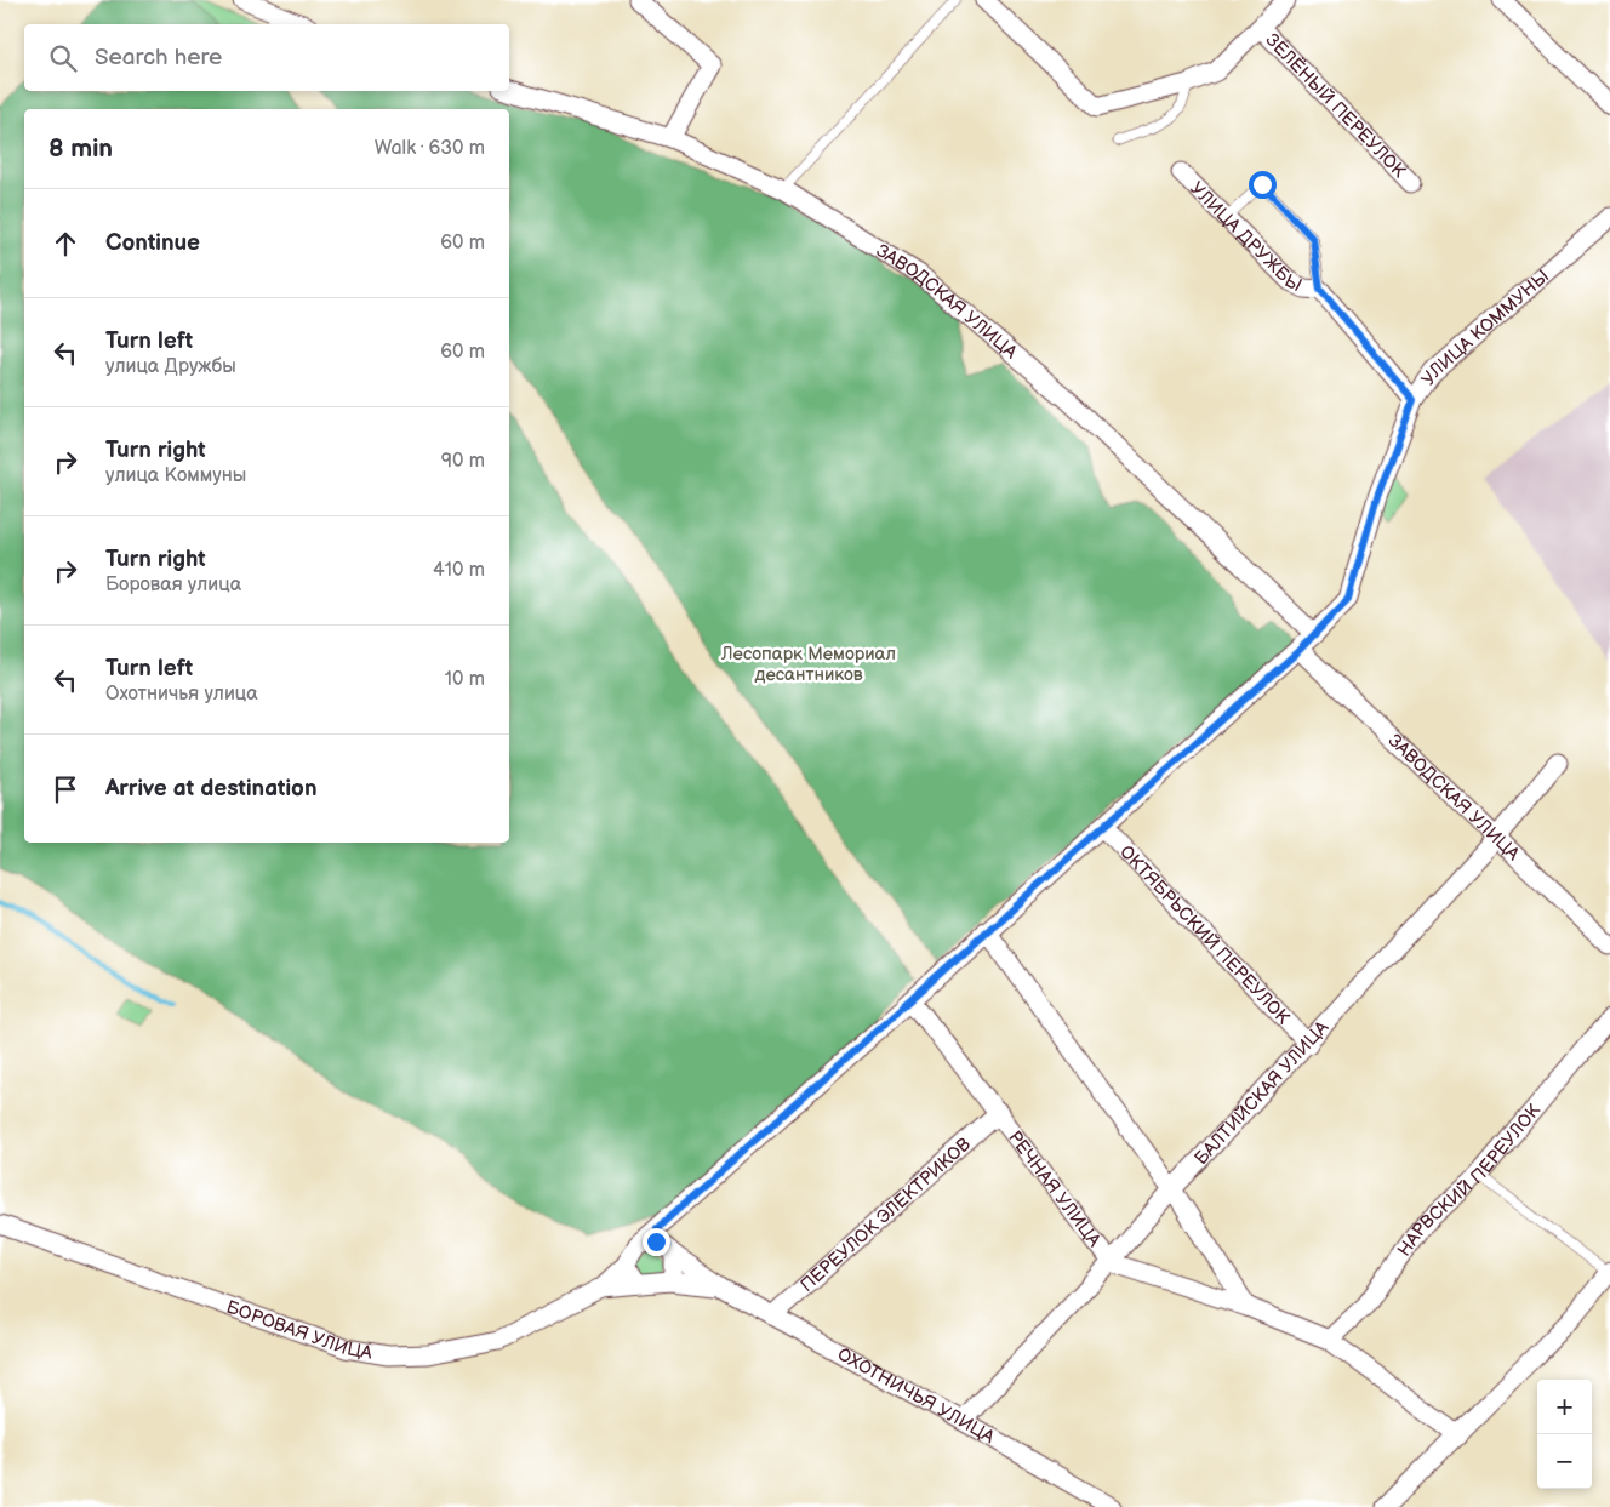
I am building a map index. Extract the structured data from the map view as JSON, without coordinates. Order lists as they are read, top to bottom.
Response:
{
  "streets": {
    "street": [
      "ЗЕЛЁНЫЙ ПЕРЕУЛОК",
      "УЛИЦА ДРУЖБЫ",
      "ЗАВОДСКАЯ УЛИЦА",
      "УЛИЦА КОММУНЫ",
      "ОКТЯБРЬСКИЙ ПЕРЕУЛОК",
      "БАЛТИЙСКАЯ УЛИЦА",
      "НАРВСКИЙ ПЕРЕУЛОК",
      "РЕЧНАЯ УЛИЦА",
      "ПЕРЕУЛОК ЭЛЕКТРИКОВ",
      "БОРОВАЯ УЛИЦА",
      "ОХОТНИЧЬЯ УЛИЦА"
    ]
  },
  "crossings": [
    ["УЛИЦА ДРУЖБЫ", "УЛИЦА КОММУНЫ"],
    ["ЗАВОДСКАЯ УЛИЦА", "УЛИЦА КОММУНЫ"],
    ["ЗАВОДСКАЯ УЛИЦА", "БАЛТИЙСКАЯ УЛИЦА"],
    ["ОКТЯБРЬСКИЙ ПЕРЕУЛОК", "БАЛТИЙСКАЯ УЛИЦА"],
    ["БАЛТИЙСКАЯ УЛИЦА", "РЕЧНАЯ УЛИЦА"],
    ["БАЛТИЙСКАЯ УЛИЦА", "ОХОТНИЧЬЯ УЛИЦА"],
    ["НАРВСКИЙ ПЕРЕУЛОК", "РЕЧНАЯ УЛИЦА"],
    ["РЕЧНАЯ УЛИЦА", "ПЕРЕУЛОК ЭЛЕКТРИКОВ"],
    ["ПЕРЕУЛОК ЭЛЕКТРИКОВ", "ОХОТНИЧЬЯ УЛИЦА"],
    ["БОРОВАЯ УЛИЦА", "ОХОТНИЧЬЯ УЛИЦА"]
  ],
  "parks": ["Лесопарк Мемориал десантников"],
  "page": {
    "search": "Search here",
    "heading": ["8 min", "Walk · 630 m"],
    "list": [
      ["Continue", "60 m"],
      ["Turn left", "улица Дружбы", "60 m"],
      ["Turn right", "улица Коммуны", "90 m"],
      ["Turn right", "Боровая улица", "410 m"],
      ["Turn left", "Охотничья улица", "10 m"],
      "Arrive at destination"
    ],
    "map_buttons": ["+", "−"]
  }
}
